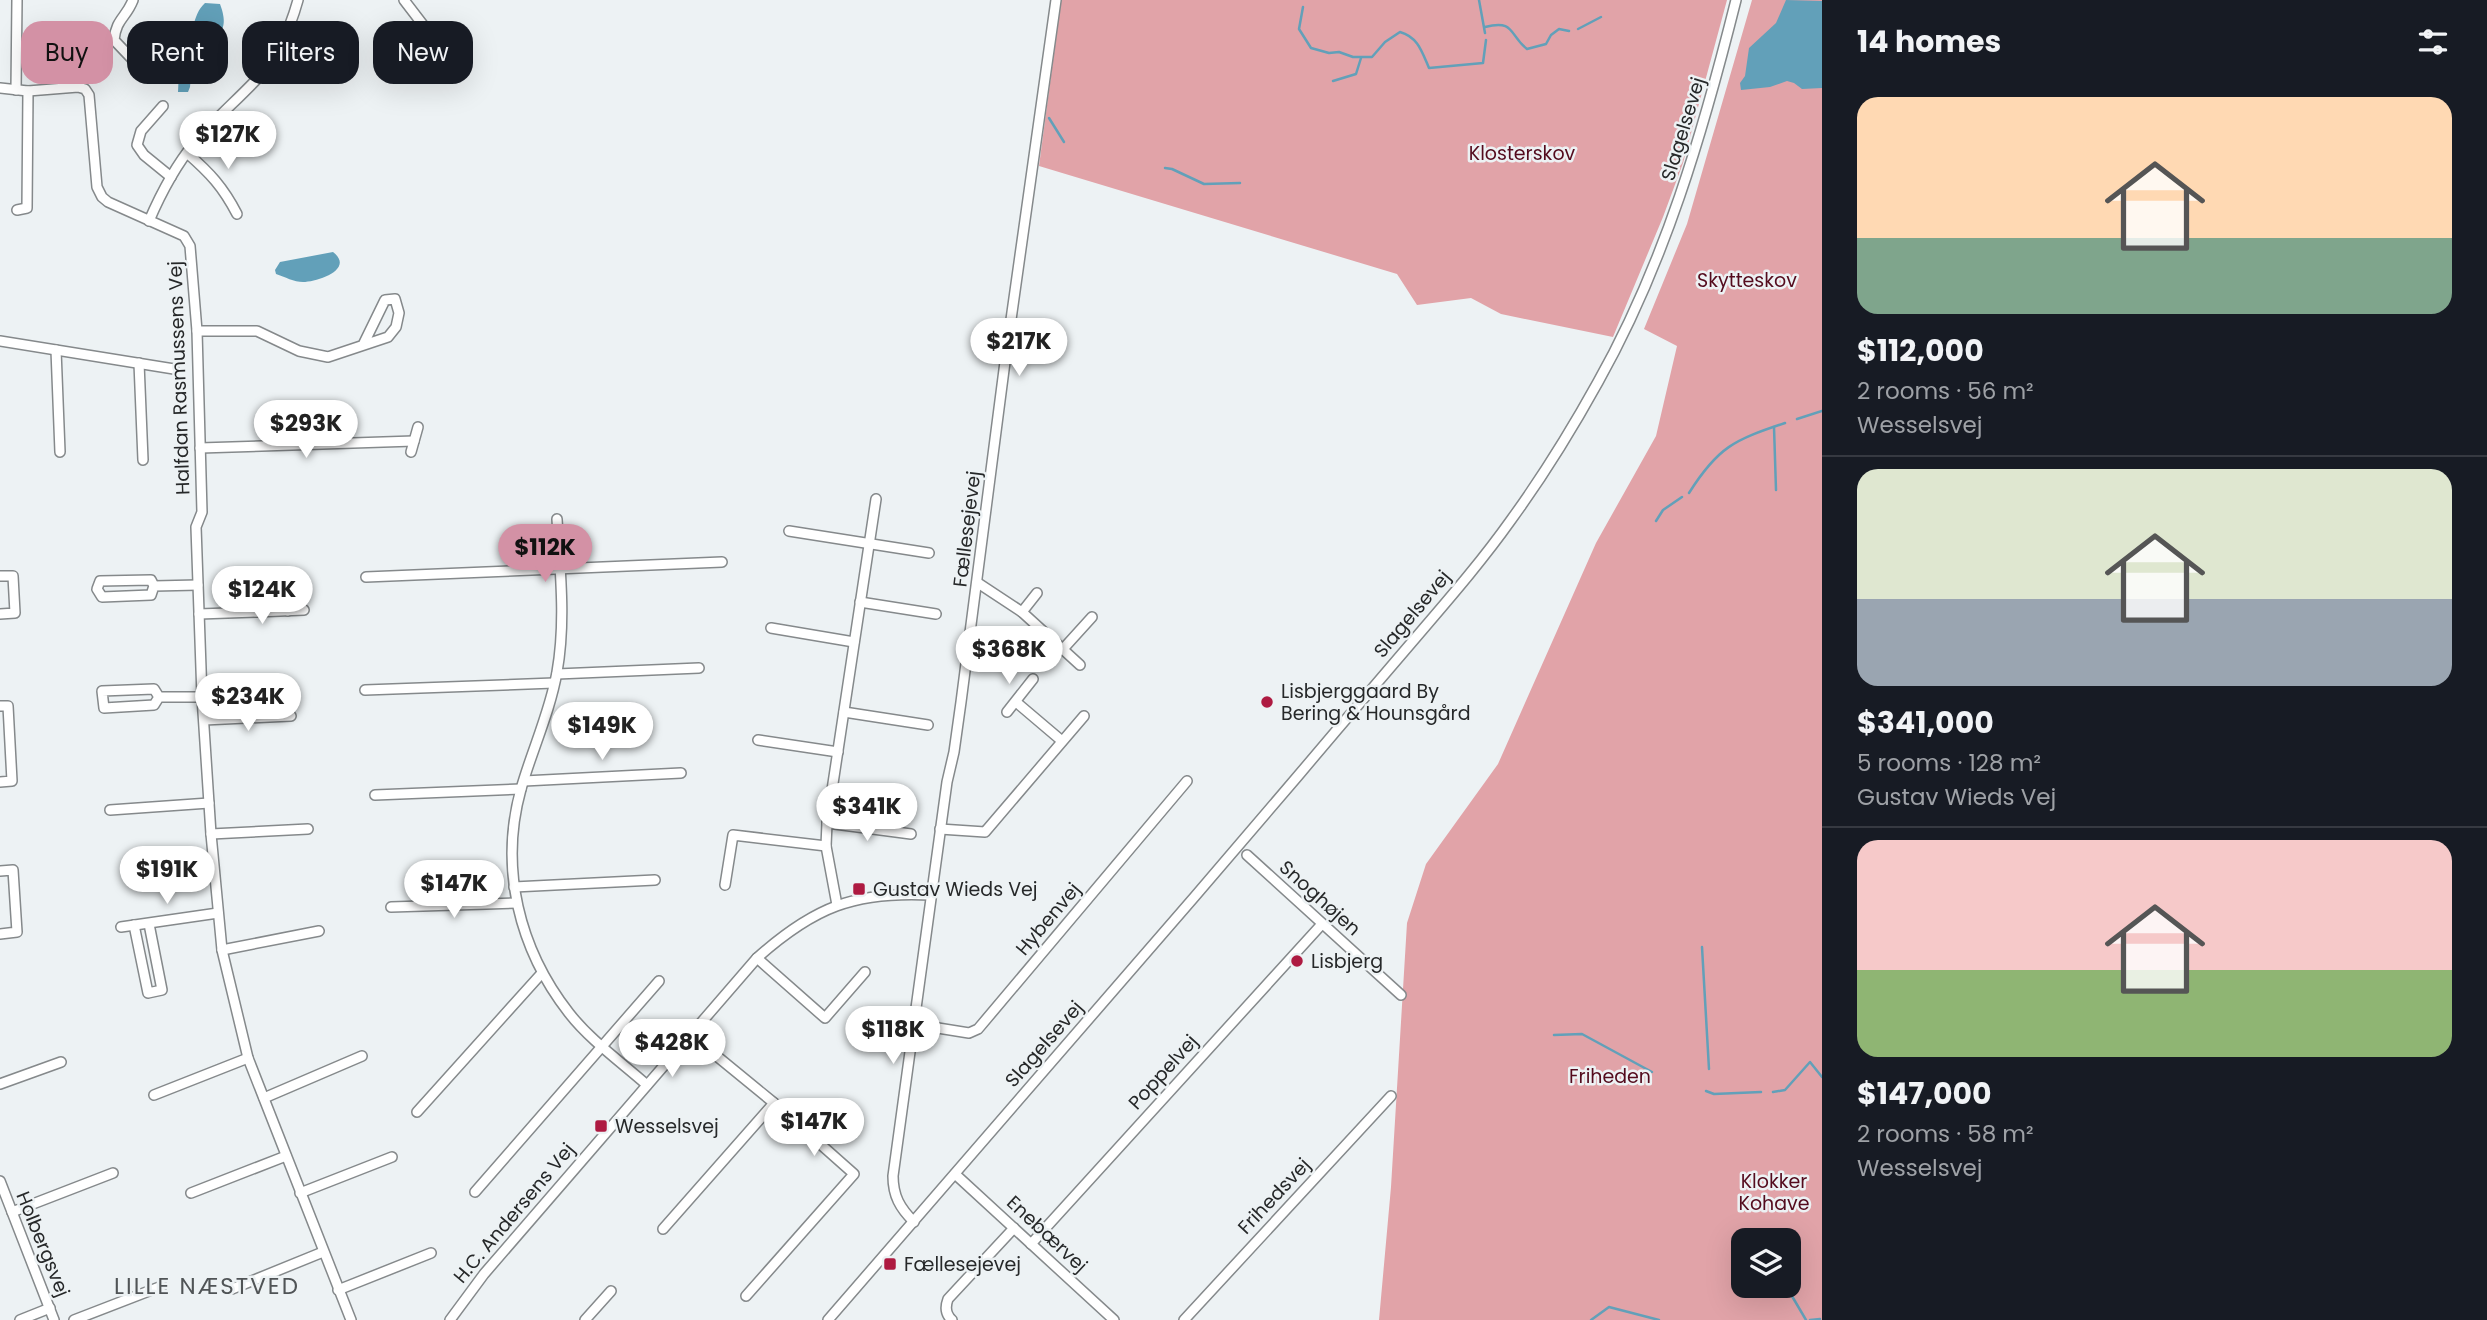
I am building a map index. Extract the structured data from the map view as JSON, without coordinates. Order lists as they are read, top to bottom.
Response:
{
  "streets": {
    "street": [
      "Slagelsevej",
      "Halfdan Rasmussens Vej",
      "Fællesejevej",
      "Snoghøjen",
      "Hybenvej",
      "Poppelvej",
      "Frihedsvej",
      "H.C. Andersens Vej",
      "Enebærvej",
      "Holbergsvej"
    ]
  },
  "crossings": [
    ["Slagelsevej", "Fællesejevej"],
    ["Slagelsevej", "Enebærvej"],
    ["Fællesejevej", "Hybenvej"],
    ["Fællesejevej", "H.C. Andersens Vej"],
    ["Snoghøjen", "Poppelvej"],
    ["Poppelvej", "Enebærvej"]
  ],
  "districts": ["LILLE NÆSTVED"],
  "parks": [
    "Klosterskov",
    "Skytteskov",
    "Friheden",
    "Klokker Kohave"
  ],
  "places": {
    "other": ["Lisbjerggaard By Bering & Hounsgård", "Lisbjerg"],
    "transit": ["Gustav Wieds Vej", "Wesselsvej", "Fællesejevej"]
  },
  "page": {
    "heading": "14 homes",
    "chip": [
      "Buy",
      "Rent",
      "Filters",
      "New"
    ],
    "list": [
      {
        "name": "$112,000",
        "note": "2 rooms · 56 m² · Wesselsvej"
      },
      {
        "name": "$341,000",
        "note": "5 rooms · 128 m² · Gustav Wieds Vej"
      },
      {
        "name": "$147,000",
        "note": "2 rooms · 58 m² · Wesselsvej"
      }
    ],
    "price": [
      "$127K",
      "$217K",
      "$293K",
      "$112K",
      "$124K",
      "$368K",
      "$234K",
      "$149K",
      "$341K",
      "$191K",
      "$147K",
      "$118K",
      "$428K",
      "$147K"
    ]
  }
}
